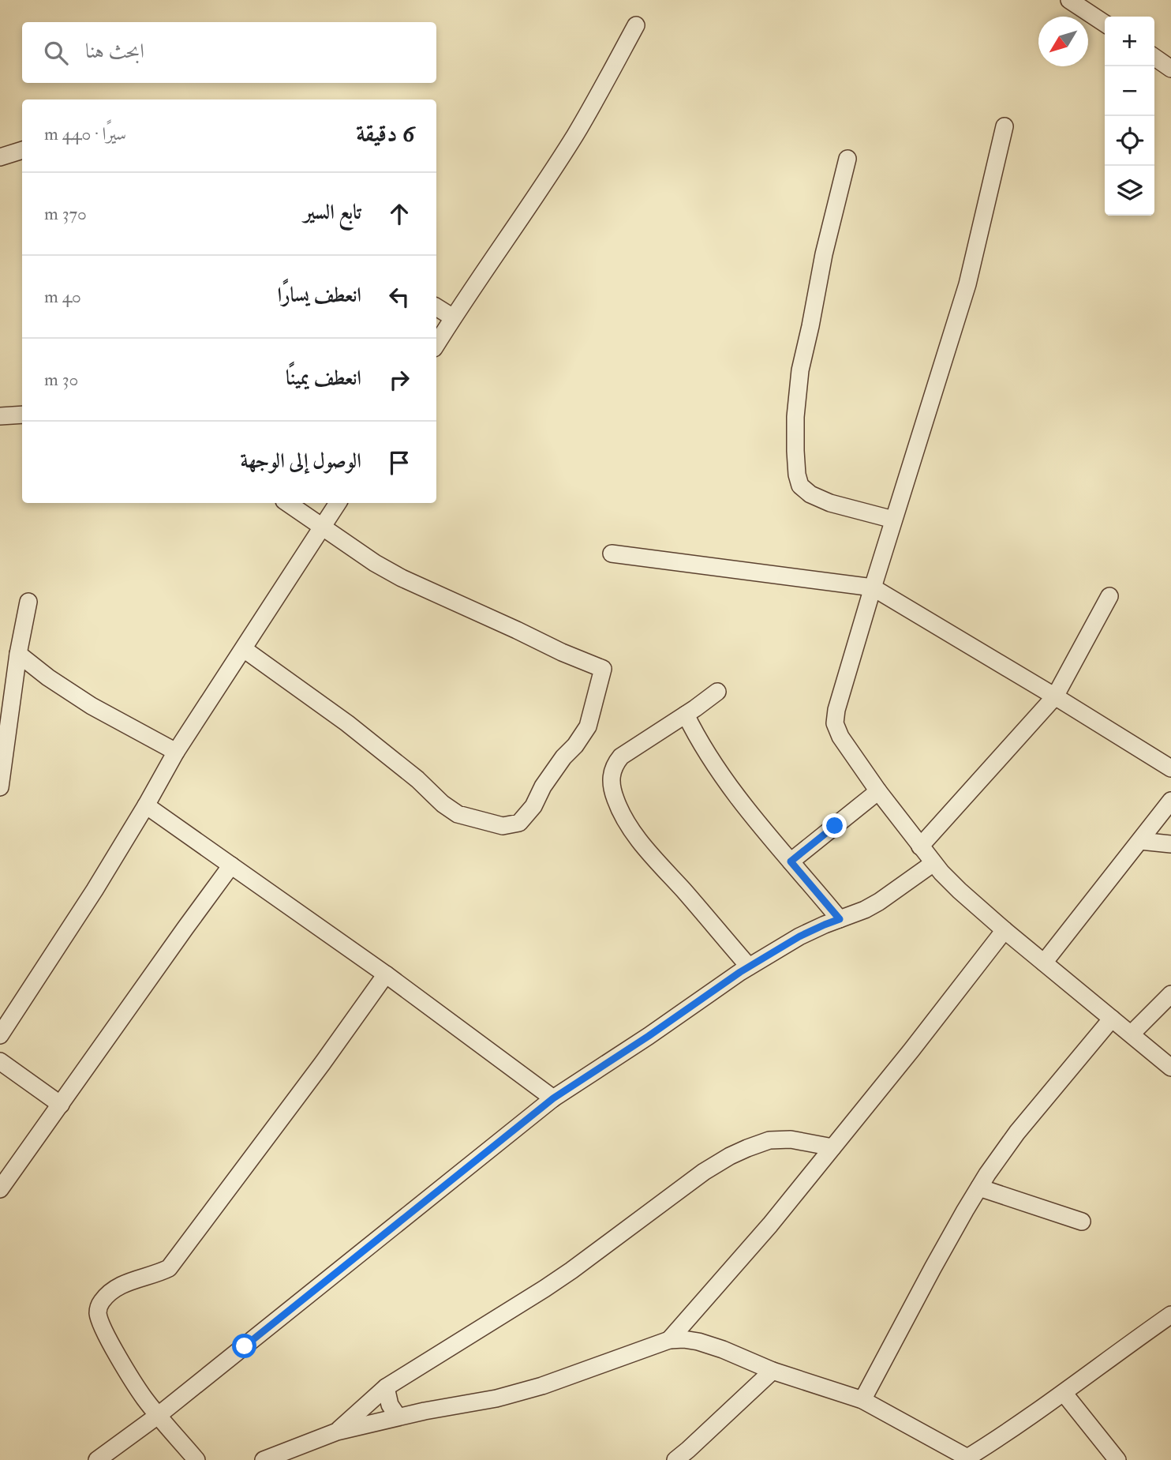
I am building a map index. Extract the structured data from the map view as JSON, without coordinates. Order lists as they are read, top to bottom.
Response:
{
  "north": "bottom left",
  "page": {
    "map_buttons": ["+", "−"],
    "search": "ابحث هنا",
    "heading": ["6 دقيقة", "سيرًا · 440 m"],
    "list": [
      ["تابع السير", "370 m"],
      ["انعطف يسارًا", "40 m"],
      ["انعطف يمينًا", "30 m"],
      "الوصول إلى الوجهة"
    ]
  }
}
